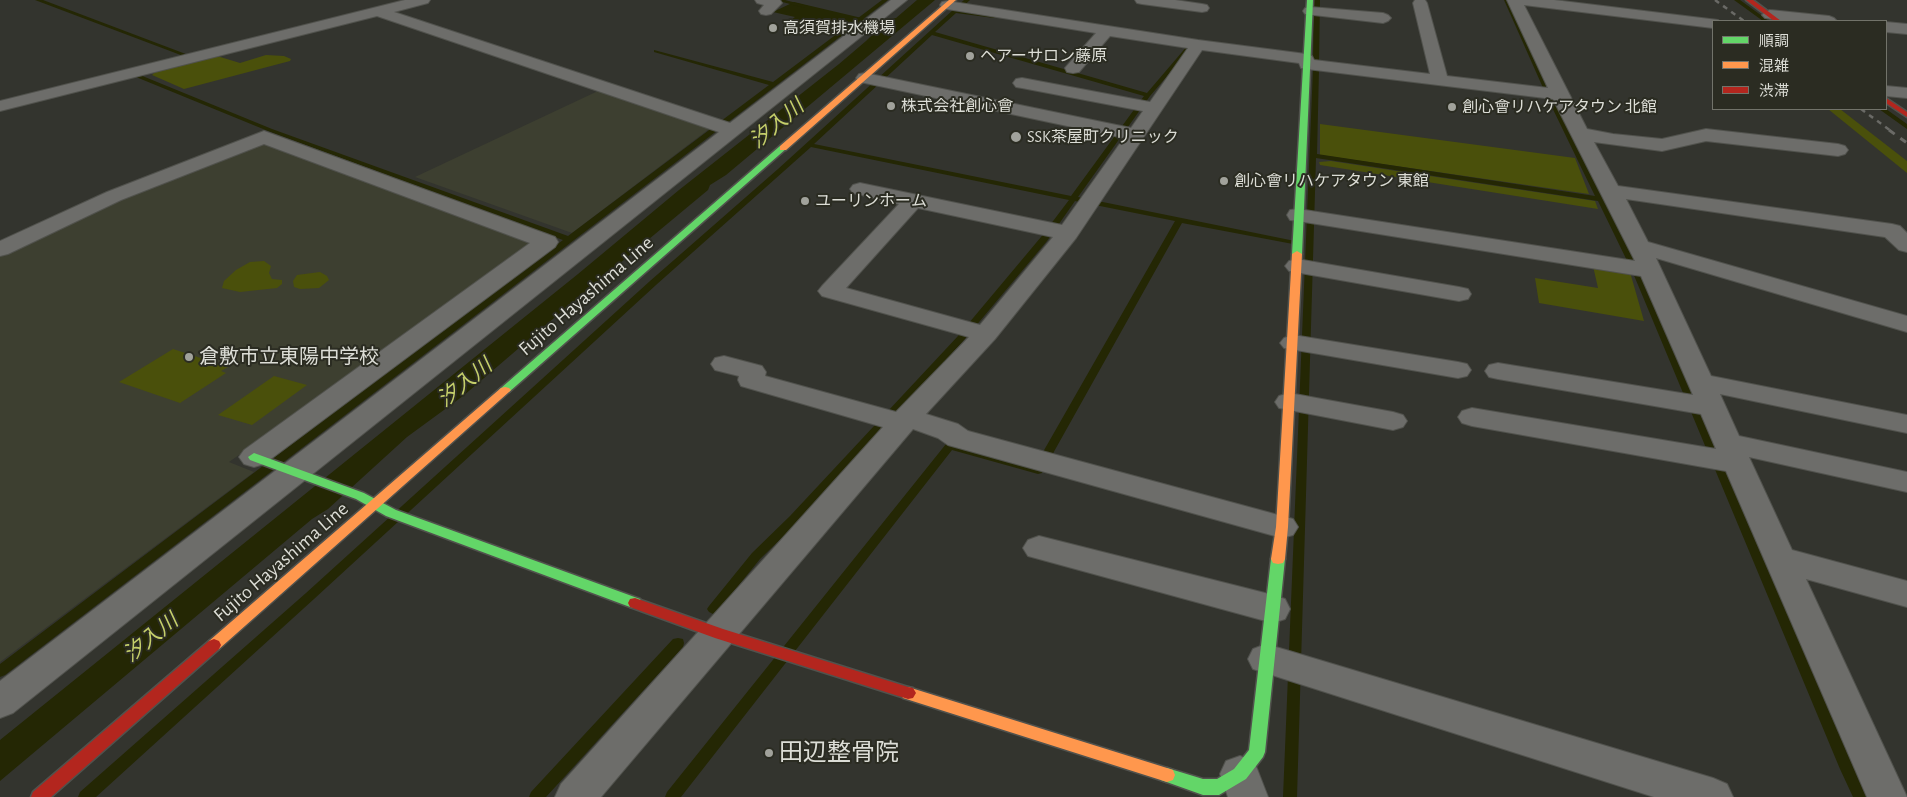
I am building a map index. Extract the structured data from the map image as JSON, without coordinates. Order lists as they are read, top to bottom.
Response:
{
  "streets": {
    "street": ["Fujito Hayashima Line"]
  },
  "water": ["汐入川"],
  "places": [
    "高須賀排水機場",
    "ヘアーサロン藤原",
    "株式会社創心會",
    "創心會リハケアタウン 北館",
    "SSK茶屋町クリニック",
    "創心會リハケアタウン 東館",
    "ユーリンホーム",
    "倉敷市立東陽中学校",
    "田辺整骨院"
  ],
  "legend": ["順調", "混雑", "渋滞"]
}
